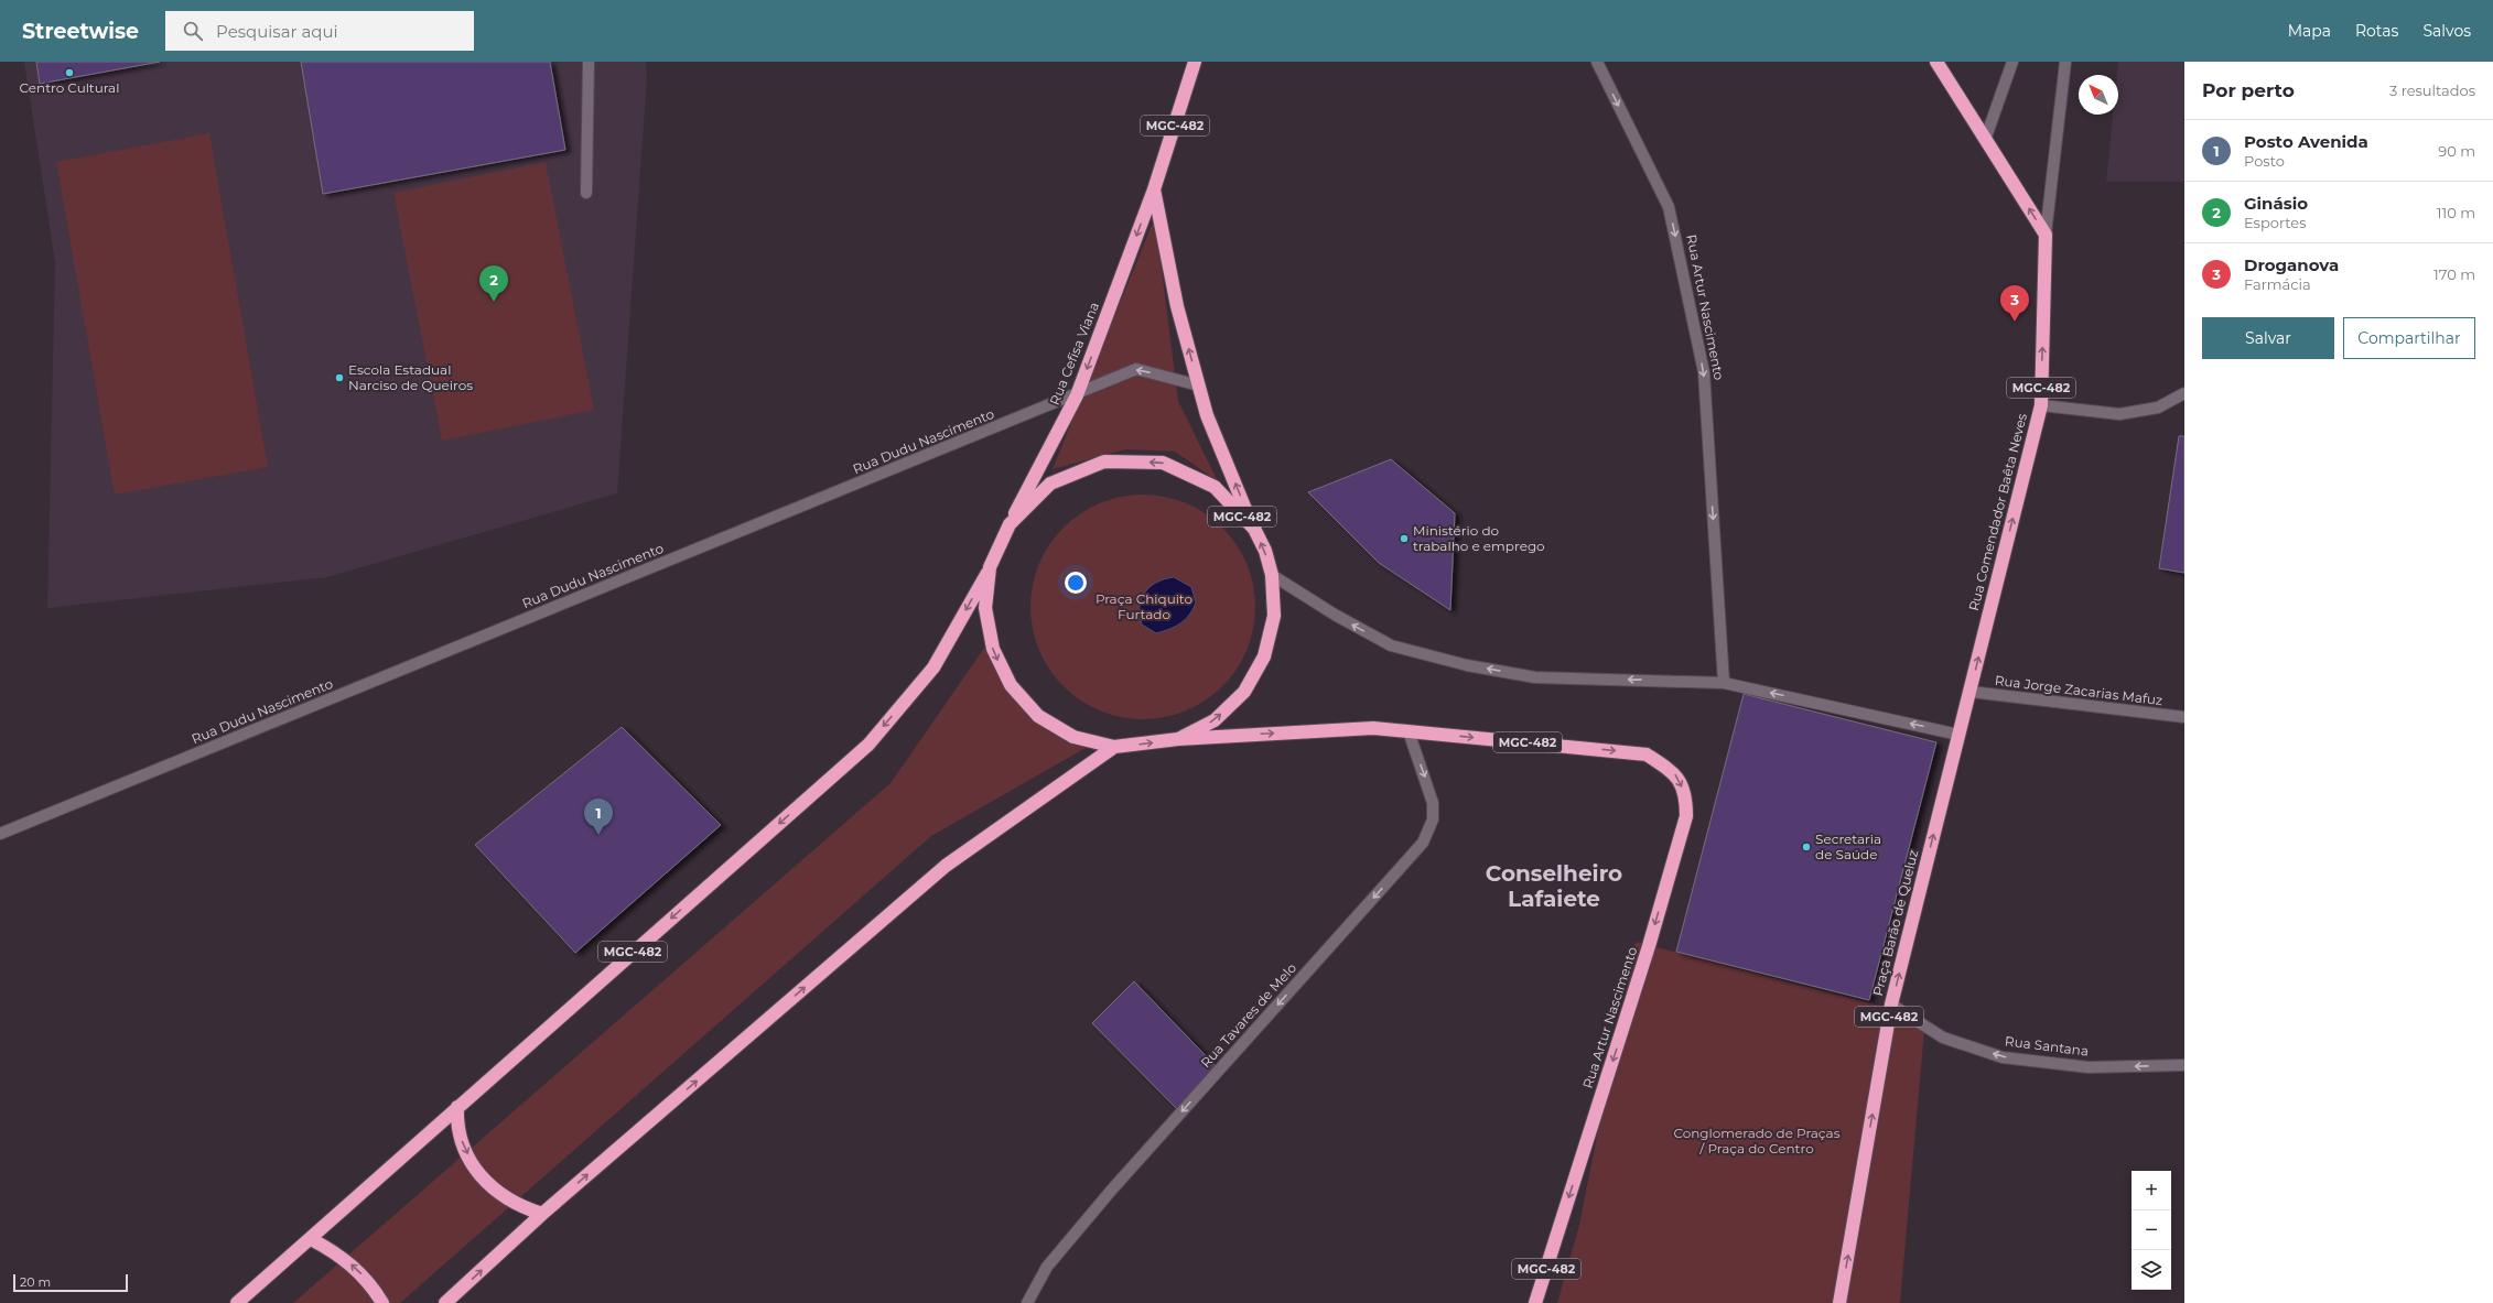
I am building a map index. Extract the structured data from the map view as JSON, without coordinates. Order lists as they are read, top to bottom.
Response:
{
  "streets": {
    "highway": [
      "MGC-482",
      "Rua Artur Nascimento",
      "Rua Cefisa Viana",
      "Rua Comendador Baêta Neves",
      "Praça Barão de Queluz"
    ],
    "street": [
      "Rua Dudu Nascimento",
      "Rua Jorge Zacarias Mafuz",
      "Rua Tavares de Melo",
      "Rua Santana"
    ]
  },
  "crossings": [
    ["MGC-482", "Rua Artur Nascimento"],
    ["MGC-482", "Rua Cefisa Viana"],
    ["MGC-482", "Rua Tavares de Melo"],
    ["Rua Artur Nascimento", "Rua Tavares de Melo"],
    ["Rua Cefisa Viana", "Rua Dudu Nascimento"],
    ["Rua Comendador Baêta Neves", "Rua Jorge Zacarias Mafuz"],
    ["Rua Comendador Baêta Neves", "Praça Barão de Queluz"],
    ["Praça Barão de Queluz", "Rua Santana"]
  ],
  "one_way": [
    "Rua Artur Nascimento",
    "Rua Comendador Baêta Neves",
    "Praça Barão de Queluz",
    "Rua Tavares de Melo",
    "Rua Santana"
  ],
  "districts": ["Conselheiro Lafaiete"],
  "parks": ["Praça Chiquito Furtado", "Conglomerado de Praças / Praça do Centro"],
  "places": [
    "Centro Cultural",
    "Escola Estadual Narciso de Queiros",
    "Ministério do trabalho e emprego",
    "Secretaria de Saúde"
  ],
  "scale_bar": "20 m",
  "north": "top left",
  "page": {
    "header": "Streetwise",
    "search": "Pesquisar aqui",
    "nav": ["Mapa", "Rotas", "Salvos"],
    "heading": ["Por perto", "3 resultados"],
    "list": [
      {
        "mark": "1",
        "name": "Posto Avenida",
        "note": "Posto",
        "value": "90 m"
      },
      {
        "mark": "2",
        "name": "Ginásio",
        "note": "Esportes",
        "value": "110 m"
      },
      {
        "mark": "3",
        "name": "Droganova",
        "note": "Farmácia",
        "value": "170 m"
      }
    ],
    "pins": ["2", "3", "1"],
    "buttons": ["Salvar", "Compartilhar"],
    "map_buttons": ["+", "−"],
    "scale": "20 m"
  }
}
